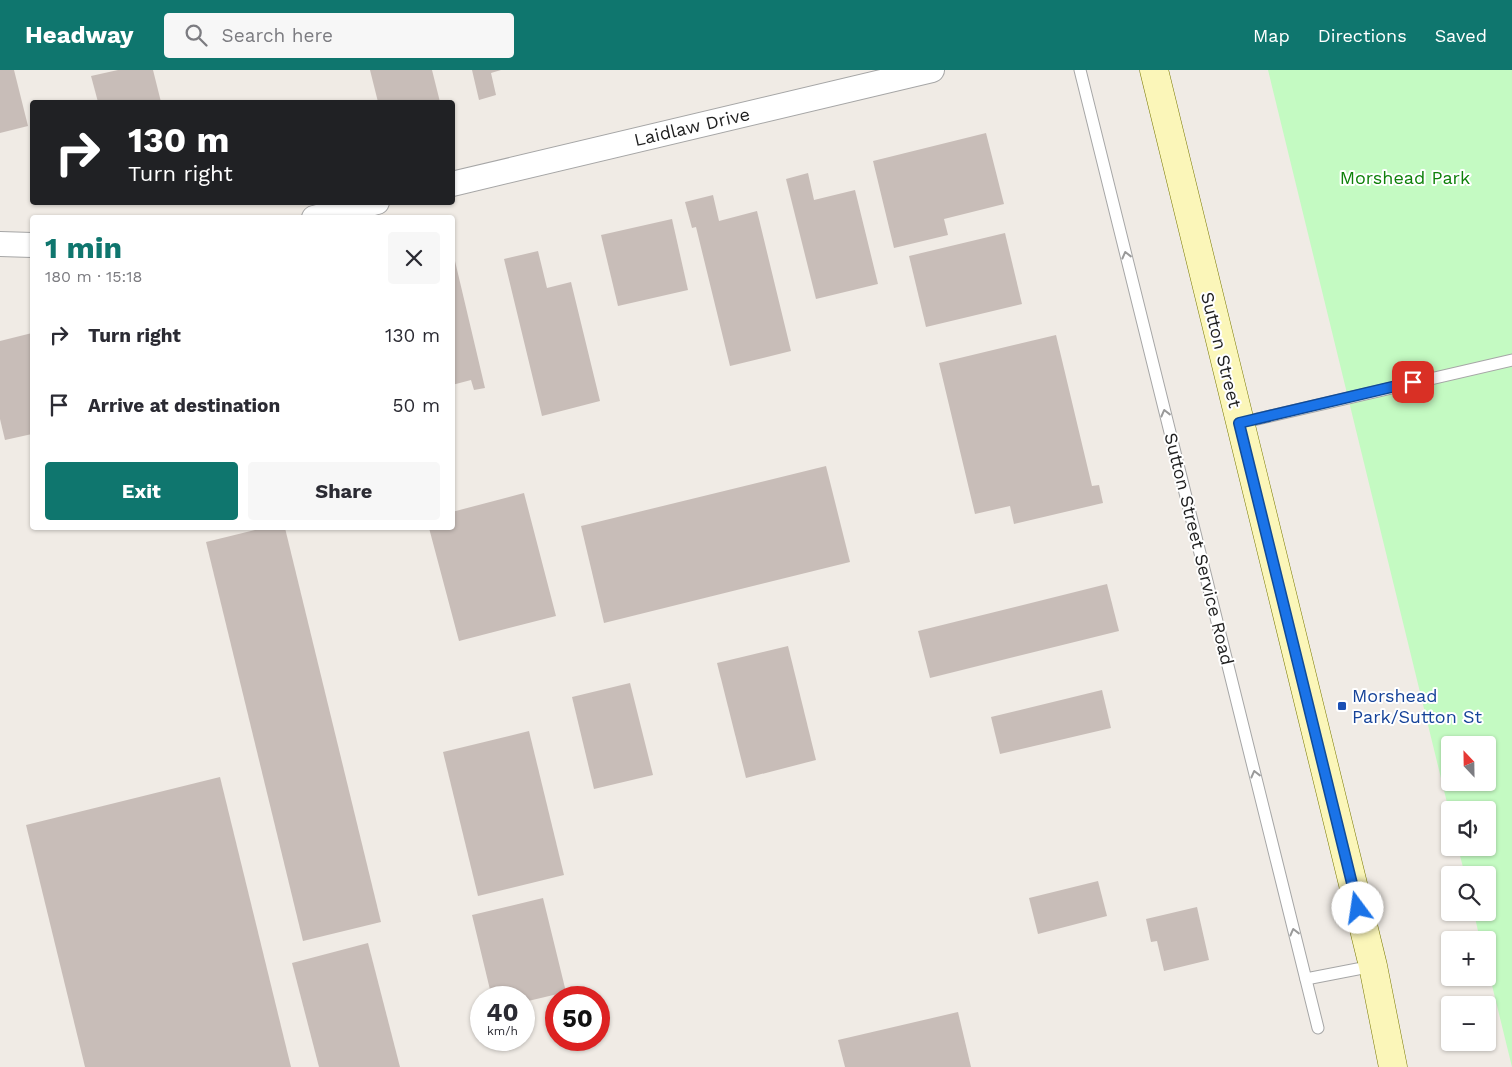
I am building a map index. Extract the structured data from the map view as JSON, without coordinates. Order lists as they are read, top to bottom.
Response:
{
  "streets": {
    "main road": ["Sutton Street"],
    "street": ["Laidlaw Drive"],
    "lane": ["Sutton Street Service Road"]
  },
  "one_way": ["Sutton Street Service Road"],
  "parks": ["Morshead Park"],
  "places": {
    "transit": ["Morshead Park/Sutton St"]
  },
  "north": "top",
  "page": {
    "header": "Headway",
    "search": "Search here",
    "nav": ["Map", "Directions", "Saved"],
    "turn": ["130 m", "Turn right"],
    "heading": ["1 min", "180 m · 15:18"],
    "list": [
      {
        "name": "Turn right",
        "value": "130 m"
      },
      {
        "name": "Arrive at destination",
        "value": "50 m"
      }
    ],
    "buttons": ["Exit", "Share"],
    "map_buttons": ["+", "−"],
    "speed": "40 km/h",
    "limit": "50"
  }
}
